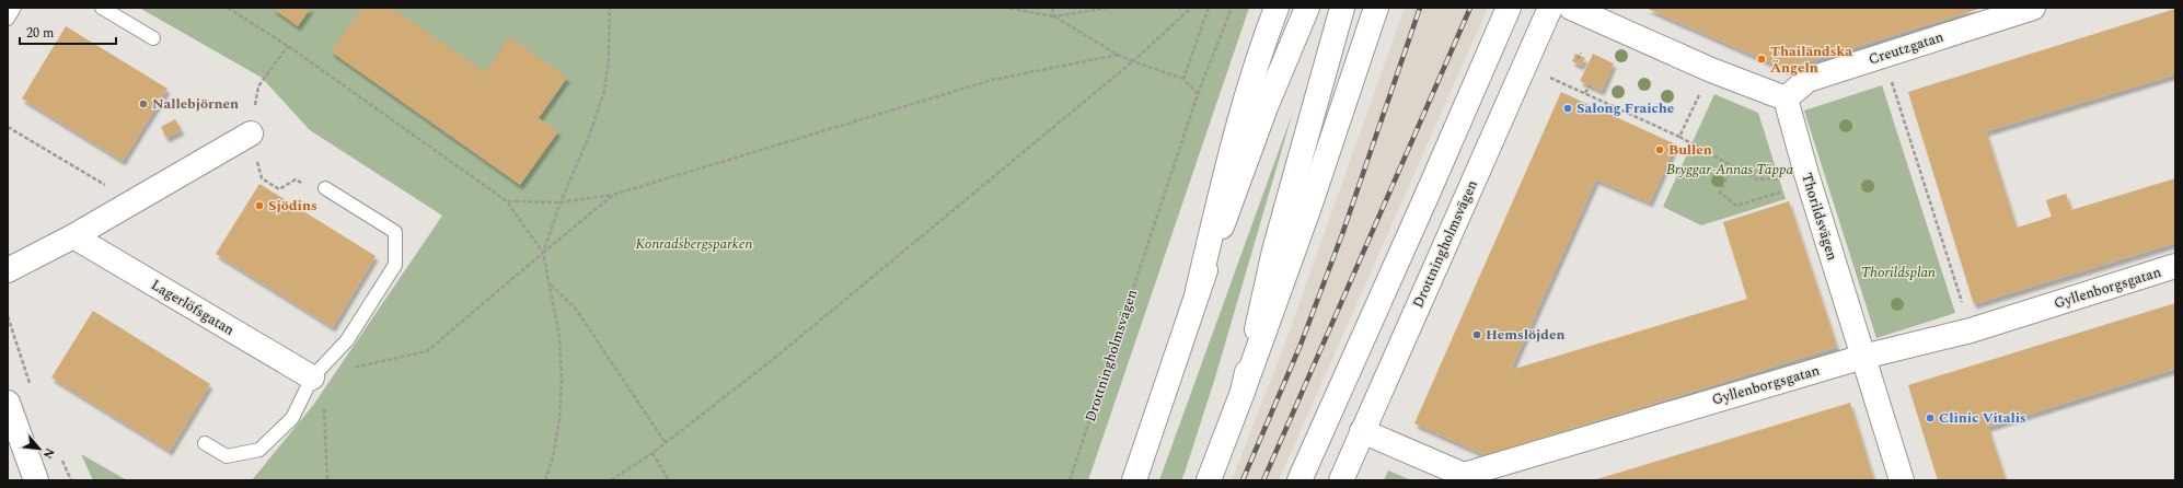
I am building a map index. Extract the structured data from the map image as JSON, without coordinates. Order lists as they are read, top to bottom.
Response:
{
  "streets": {
    "main road": [
      "Creutzgatan",
      "Thorildsvägen",
      "Drottningholmsvägen",
      "Gyllenborgsgatan",
      "Lagerlöfsgatan"
    ]
  },
  "crossings": [
    ["Creutzgatan", "Thorildsvägen"],
    ["Thorildsvägen", "Gyllenborgsgatan"],
    ["Drottningholmsvägen", "Gyllenborgsgatan"]
  ],
  "parks": ["Bryggar-Annas Täppa", "Konradsbergsparken", "Thorildsplan"],
  "places": [
    "Thailändska Ängeln",
    "Nallebjörnen",
    "Salong Fraiche",
    "Bullen",
    "Sjödins",
    "Hemslöjden",
    "Clinic Vitalis"
  ],
  "scale_bar": "20 m",
  "north": "bottom right"
}
